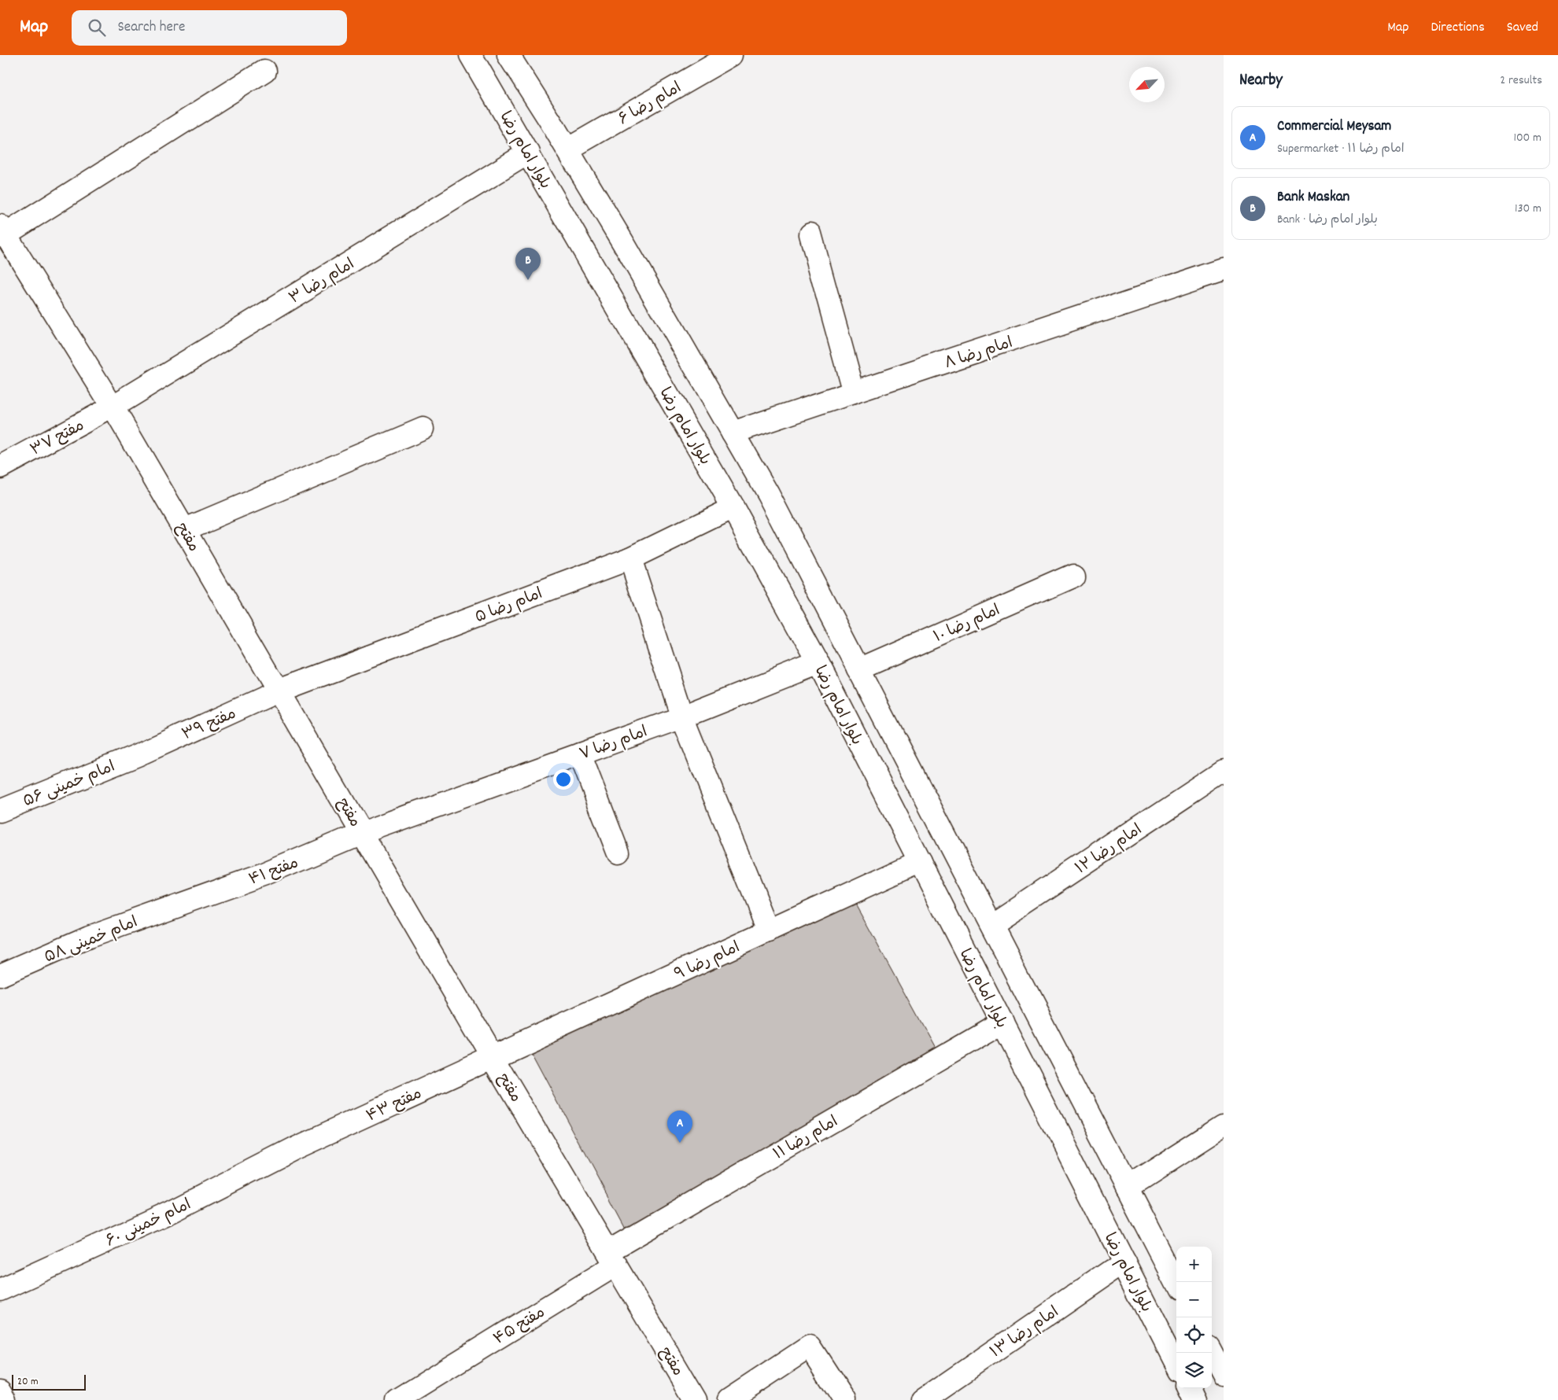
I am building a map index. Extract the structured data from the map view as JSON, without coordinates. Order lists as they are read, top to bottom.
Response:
{
  "streets": {
    "main road": [
      "امام رضا ۶",
      "بلوار امام رضا",
      "امام رضا ۳",
      "امام رضا ۸",
      "مفتح ۳۷",
      "مفتح",
      "امام رضا ۵",
      "امام رضا ۱۰",
      "مفتح ۳۹",
      "امام رضا ۷",
      "امام خمینی ۵۶",
      "امام رضا ۱۲",
      "مفتح ۴۱",
      "امام خمینی ۵۸",
      "امام رضا ۹",
      "مفتح ۴۳",
      "امام رضا ۱۱",
      "امام خمینی ۶۰",
      "مفتح ۴۵",
      "امام رضا ۱۳"
    ]
  },
  "crossings": [
    ["امام رضا ۶", "بلوار امام رضا"],
    ["بلوار امام رضا", "امام رضا ۳"],
    ["بلوار امام رضا", "امام رضا ۸"],
    ["بلوار امام رضا", "امام رضا ۵"],
    ["بلوار امام رضا", "امام رضا ۱۰"],
    ["بلوار امام رضا", "امام رضا ۷"],
    ["بلوار امام رضا", "امام رضا ۱۲"],
    ["بلوار امام رضا", "امام رضا ۹"],
    ["بلوار امام رضا", "امام رضا ۱۱"],
    ["بلوار امام رضا", "امام رضا ۱۳"],
    ["امام رضا ۳", "مفتح ۳۷"],
    ["امام رضا ۳", "مفتح"],
    ["مفتح ۳۷", "مفتح"],
    ["مفتح", "امام رضا ۵"],
    ["مفتح", "مفتح ۳۹"],
    ["مفتح", "امام رضا ۷"],
    ["مفتح", "مفتح ۴۱"],
    ["مفتح", "امام رضا ۹"],
    ["مفتح", "مفتح ۴۳"],
    ["مفتح", "امام رضا ۱۱"],
    ["مفتح", "مفتح ۴۵"],
    ["امام رضا ۵", "مفتح ۳۹"],
    ["مفتح ۳۹", "امام خمینی ۵۶"],
    ["امام رضا ۷", "مفتح ۴۱"],
    ["مفتح ۴۱", "امام خمینی ۵۸"],
    ["امام رضا ۹", "مفتح ۴۳"],
    ["مفتح ۴۳", "امام خمینی ۶۰"],
    ["امام رضا ۱۱", "مفتح ۴۵"]
  ],
  "scale_bar": "20 m",
  "north": "bottom left",
  "page": {
    "header": "Map",
    "search": "Search here",
    "nav": ["Map", "Directions", "Saved"],
    "heading": ["Nearby", "2 results"],
    "list": [
      {
        "mark": "A",
        "name": "Commercial Meysam",
        "note": "Supermarket · امام رضا ۱۱",
        "value": "100 m"
      },
      {
        "mark": "B",
        "name": "Bank Maskan",
        "note": "Bank · بلوار امام رضا",
        "value": "130 m"
      }
    ],
    "pins": ["B", "A"],
    "map_buttons": ["+", "−"],
    "scale": "20 m"
  }
}
